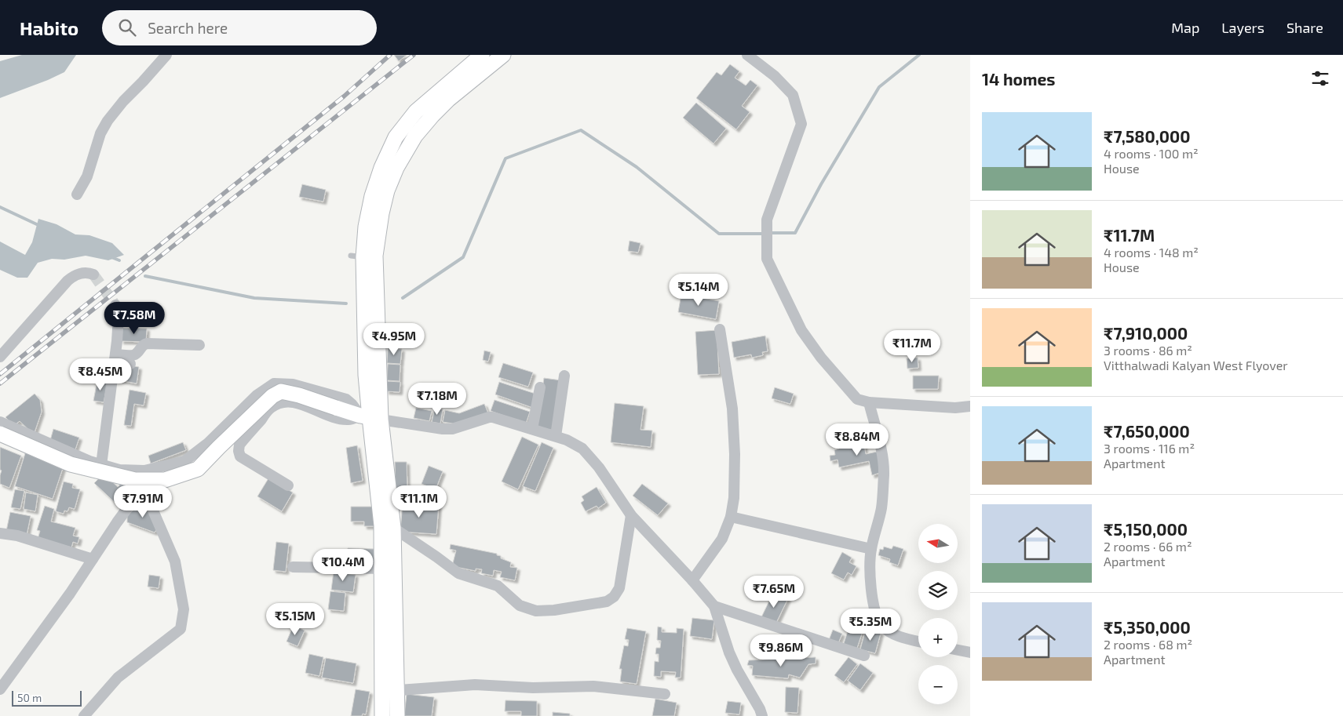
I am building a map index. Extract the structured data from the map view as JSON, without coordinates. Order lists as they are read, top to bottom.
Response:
{
  "scale_bar": "50 m",
  "north": "left",
  "page": {
    "header": "Habito",
    "search": "Search here",
    "nav": ["Map", "Layers", "Share"],
    "heading": "14 homes",
    "list": [
      {
        "name": "₹7,580,000",
        "note": "4 rooms · 100 m² · House"
      },
      {
        "name": "₹11.7M",
        "note": "4 rooms · 148 m² · House"
      },
      {
        "name": "₹7,910,000",
        "note": "3 rooms · 86 m² · Vitthalwadi Kalyan West Flyover"
      },
      {
        "name": "₹7,650,000",
        "note": "3 rooms · 116 m² · Apartment"
      },
      {
        "name": "₹5,150,000",
        "note": "2 rooms · 66 m² · Apartment"
      },
      {
        "name": "₹5,350,000",
        "note": "2 rooms · 68 m² · Apartment"
      }
    ],
    "price": [
      "₹5.14M",
      "₹7.58M",
      "₹4.95M",
      "₹11.7M",
      "₹8.45M",
      "₹7.18M",
      "₹8.84M",
      "₹7.91M",
      "₹11.1M",
      "₹10.4M",
      "₹7.65M",
      "₹5.15M",
      "₹5.35M",
      "₹9.86M"
    ],
    "map_buttons": ["+", "−"],
    "scale": "50 m"
  }
}
